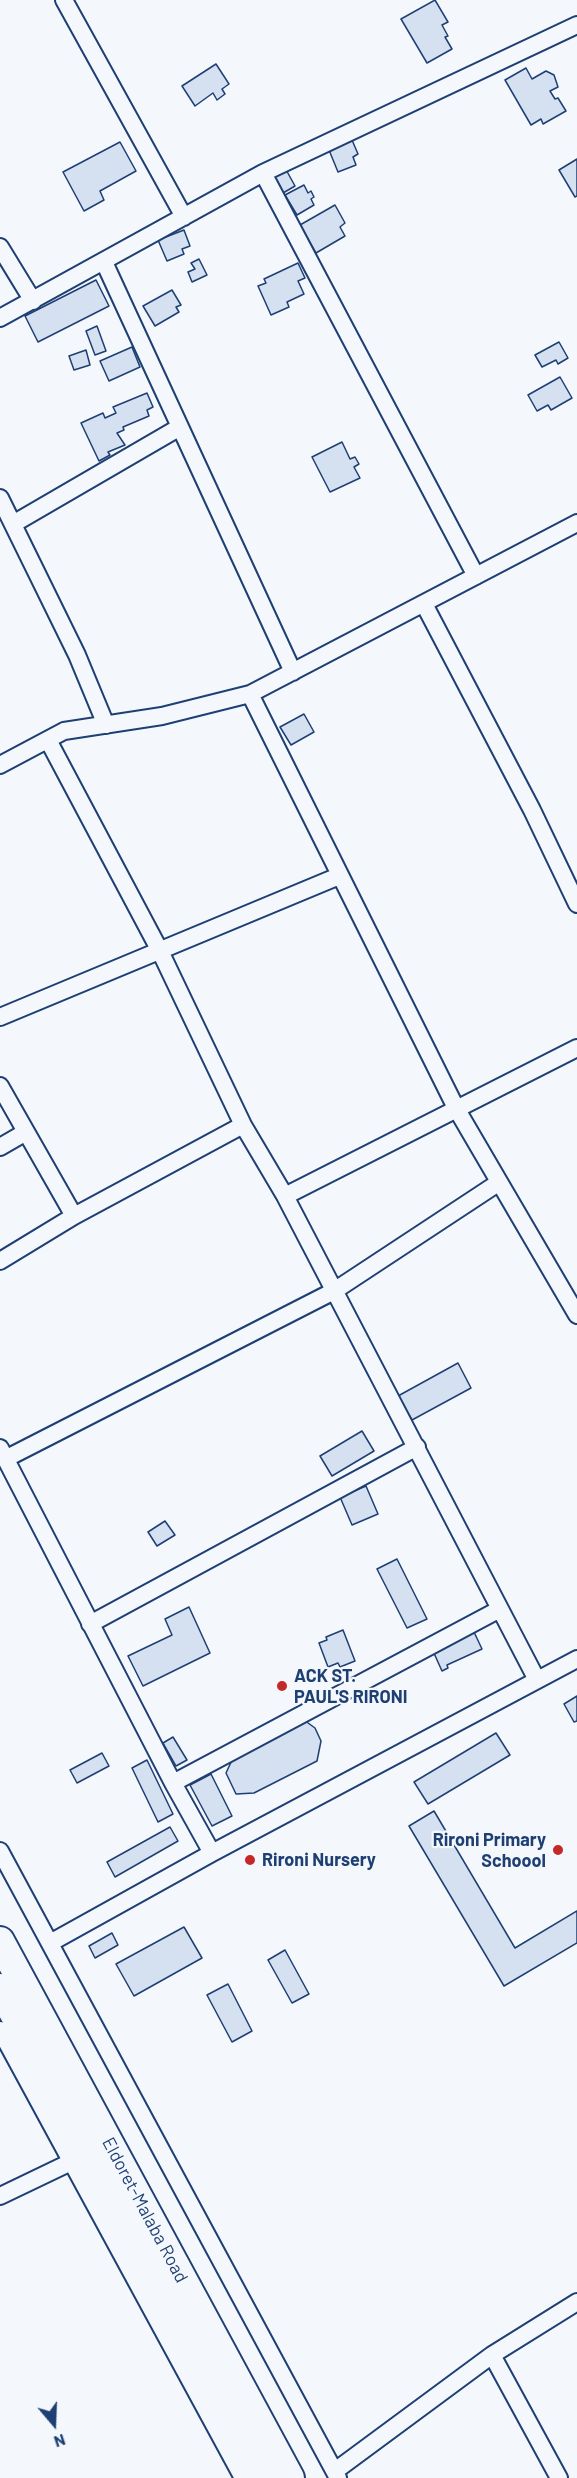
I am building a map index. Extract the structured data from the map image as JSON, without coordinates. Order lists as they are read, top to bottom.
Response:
{
  "streets": {
    "highway": ["Eldoret-Malaba Road"]
  },
  "places": ["ACK ST. PAUL'S RIRONI", "Rironi Primary Schoool", "Rironi Nursery"],
  "north": "bottom"
}
